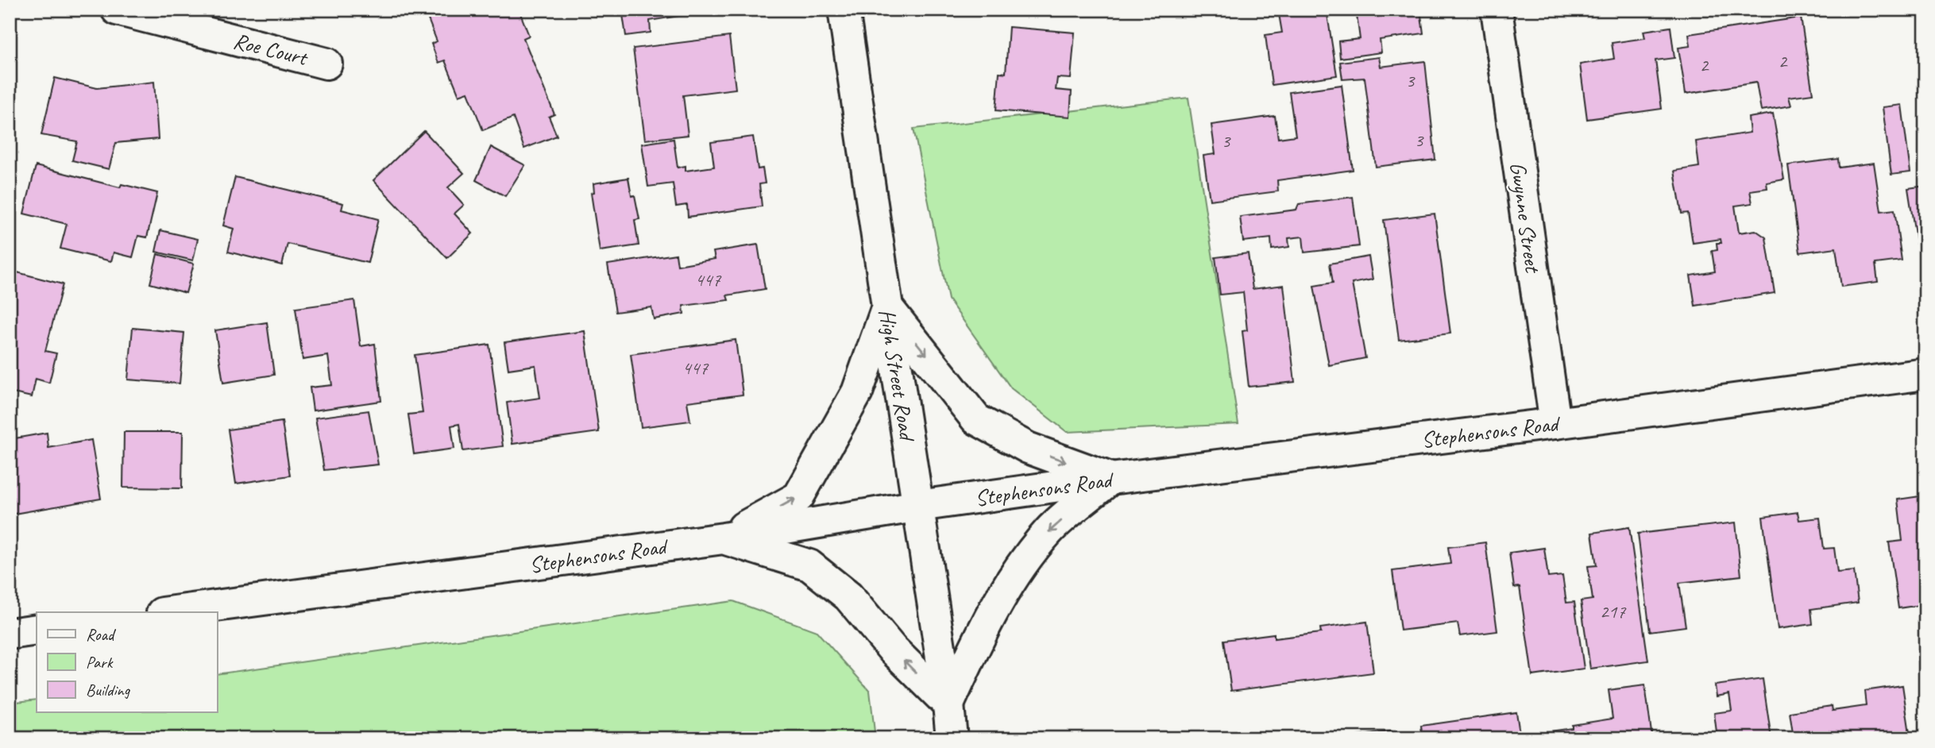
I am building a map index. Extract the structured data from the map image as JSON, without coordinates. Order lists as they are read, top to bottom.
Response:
{
  "streets": {
    "main road": [
      "Roe Court",
      "Gwynne Street",
      "High Street Road",
      "Stephensons Road"
    ]
  },
  "crossings": [
    ["Gwynne Street", "Stephensons Road"],
    ["High Street Road", "Stephensons Road"]
  ],
  "house_numbers": [
    "2",
    "2",
    "3",
    "3",
    "3",
    "447",
    "447",
    "217"
  ],
  "legend": ["Road", "Park", "Building"]
}
